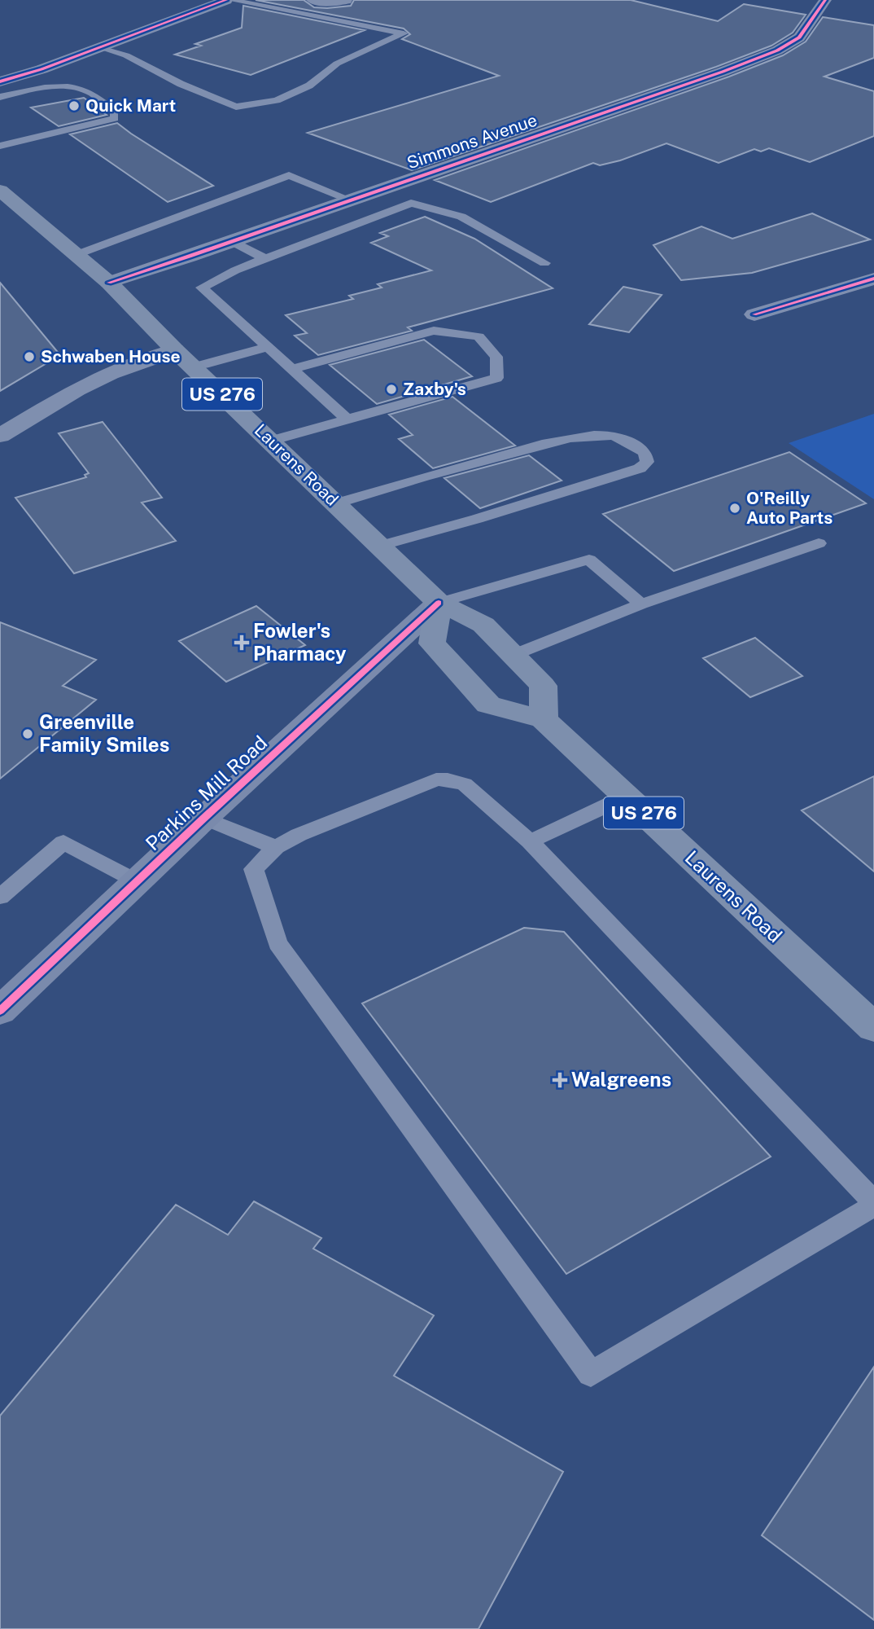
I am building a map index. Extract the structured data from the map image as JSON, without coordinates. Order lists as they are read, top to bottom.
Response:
{
  "streets": {
    "main road": ["US 276", "Laurens Road"],
    "street": ["Simmons Avenue", "Parkins Mill Road"]
  },
  "crossings": [
    ["Simmons Avenue", "Laurens Road"],
    ["Laurens Road", "Parkins Mill Road"]
  ],
  "places": {
    "other": [
      "Quick Mart",
      "Schwaben House",
      "Zaxby's",
      "O'Reilly Auto Parts",
      "Greenville Family Smiles"
    ],
    "health": ["Fowler's Pharmacy", "Walgreens"]
  }
}
